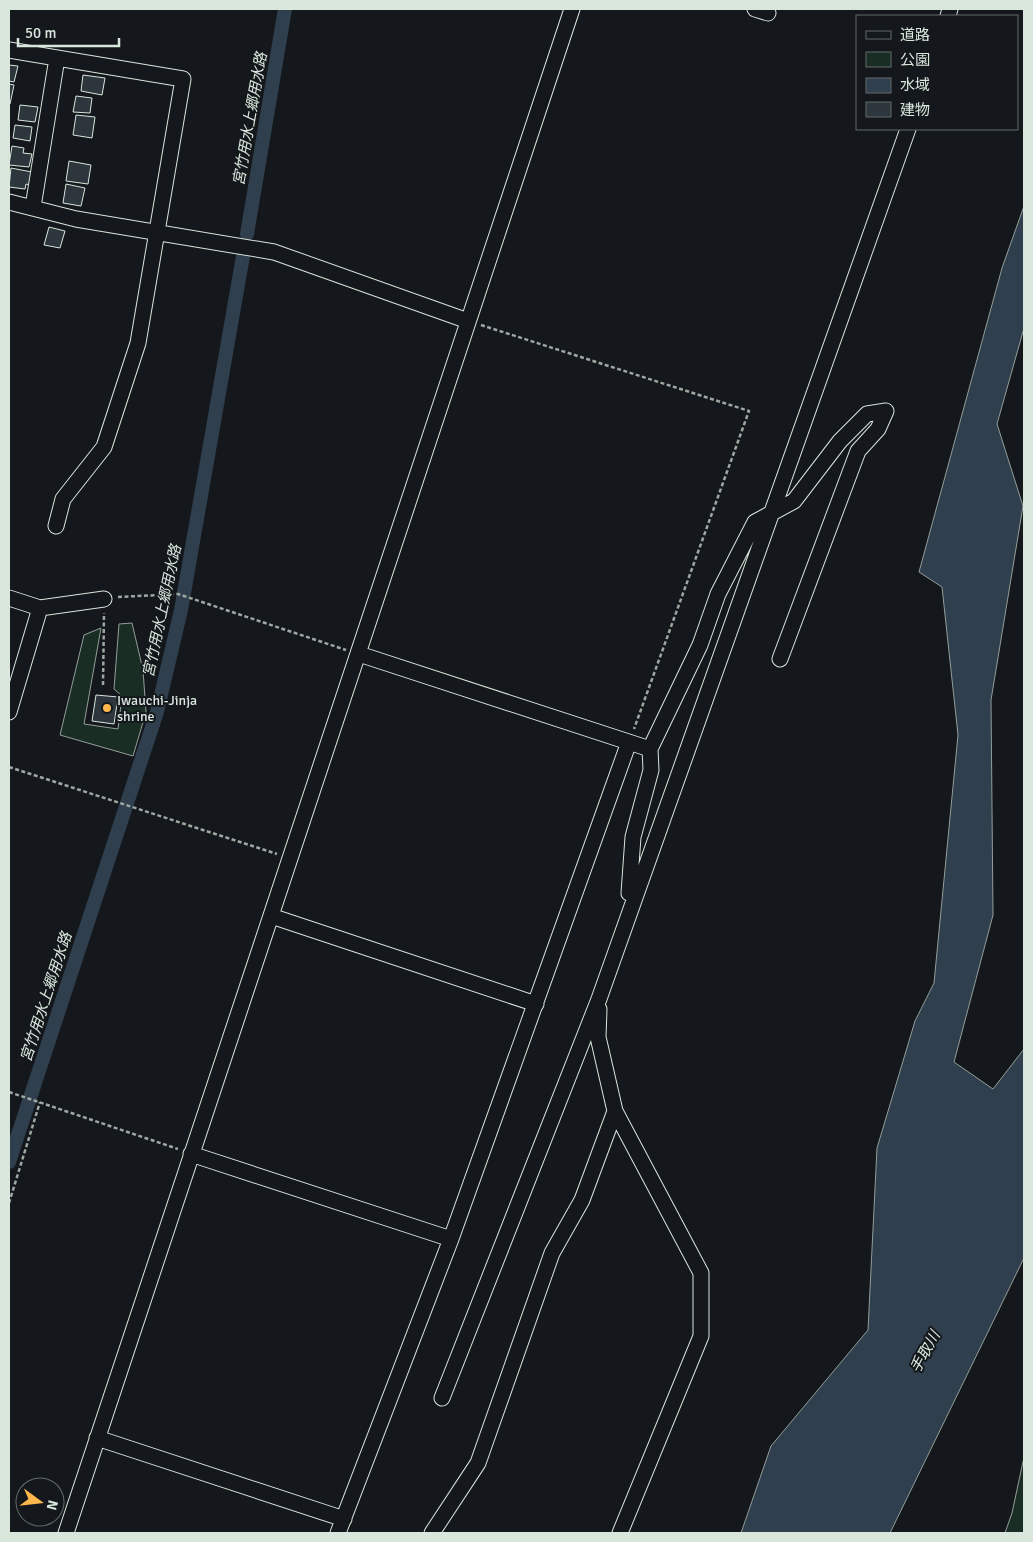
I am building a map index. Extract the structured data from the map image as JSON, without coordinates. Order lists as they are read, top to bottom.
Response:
{
  "water": ["宮竹用水上郷用水路", "手取川"],
  "places": ["Iwauchi-Jinja shrine"],
  "legend": [
    "道路",
    "公園",
    "水域",
    "建物"
  ],
  "scale_bar": "50 m",
  "north": "right"
}
